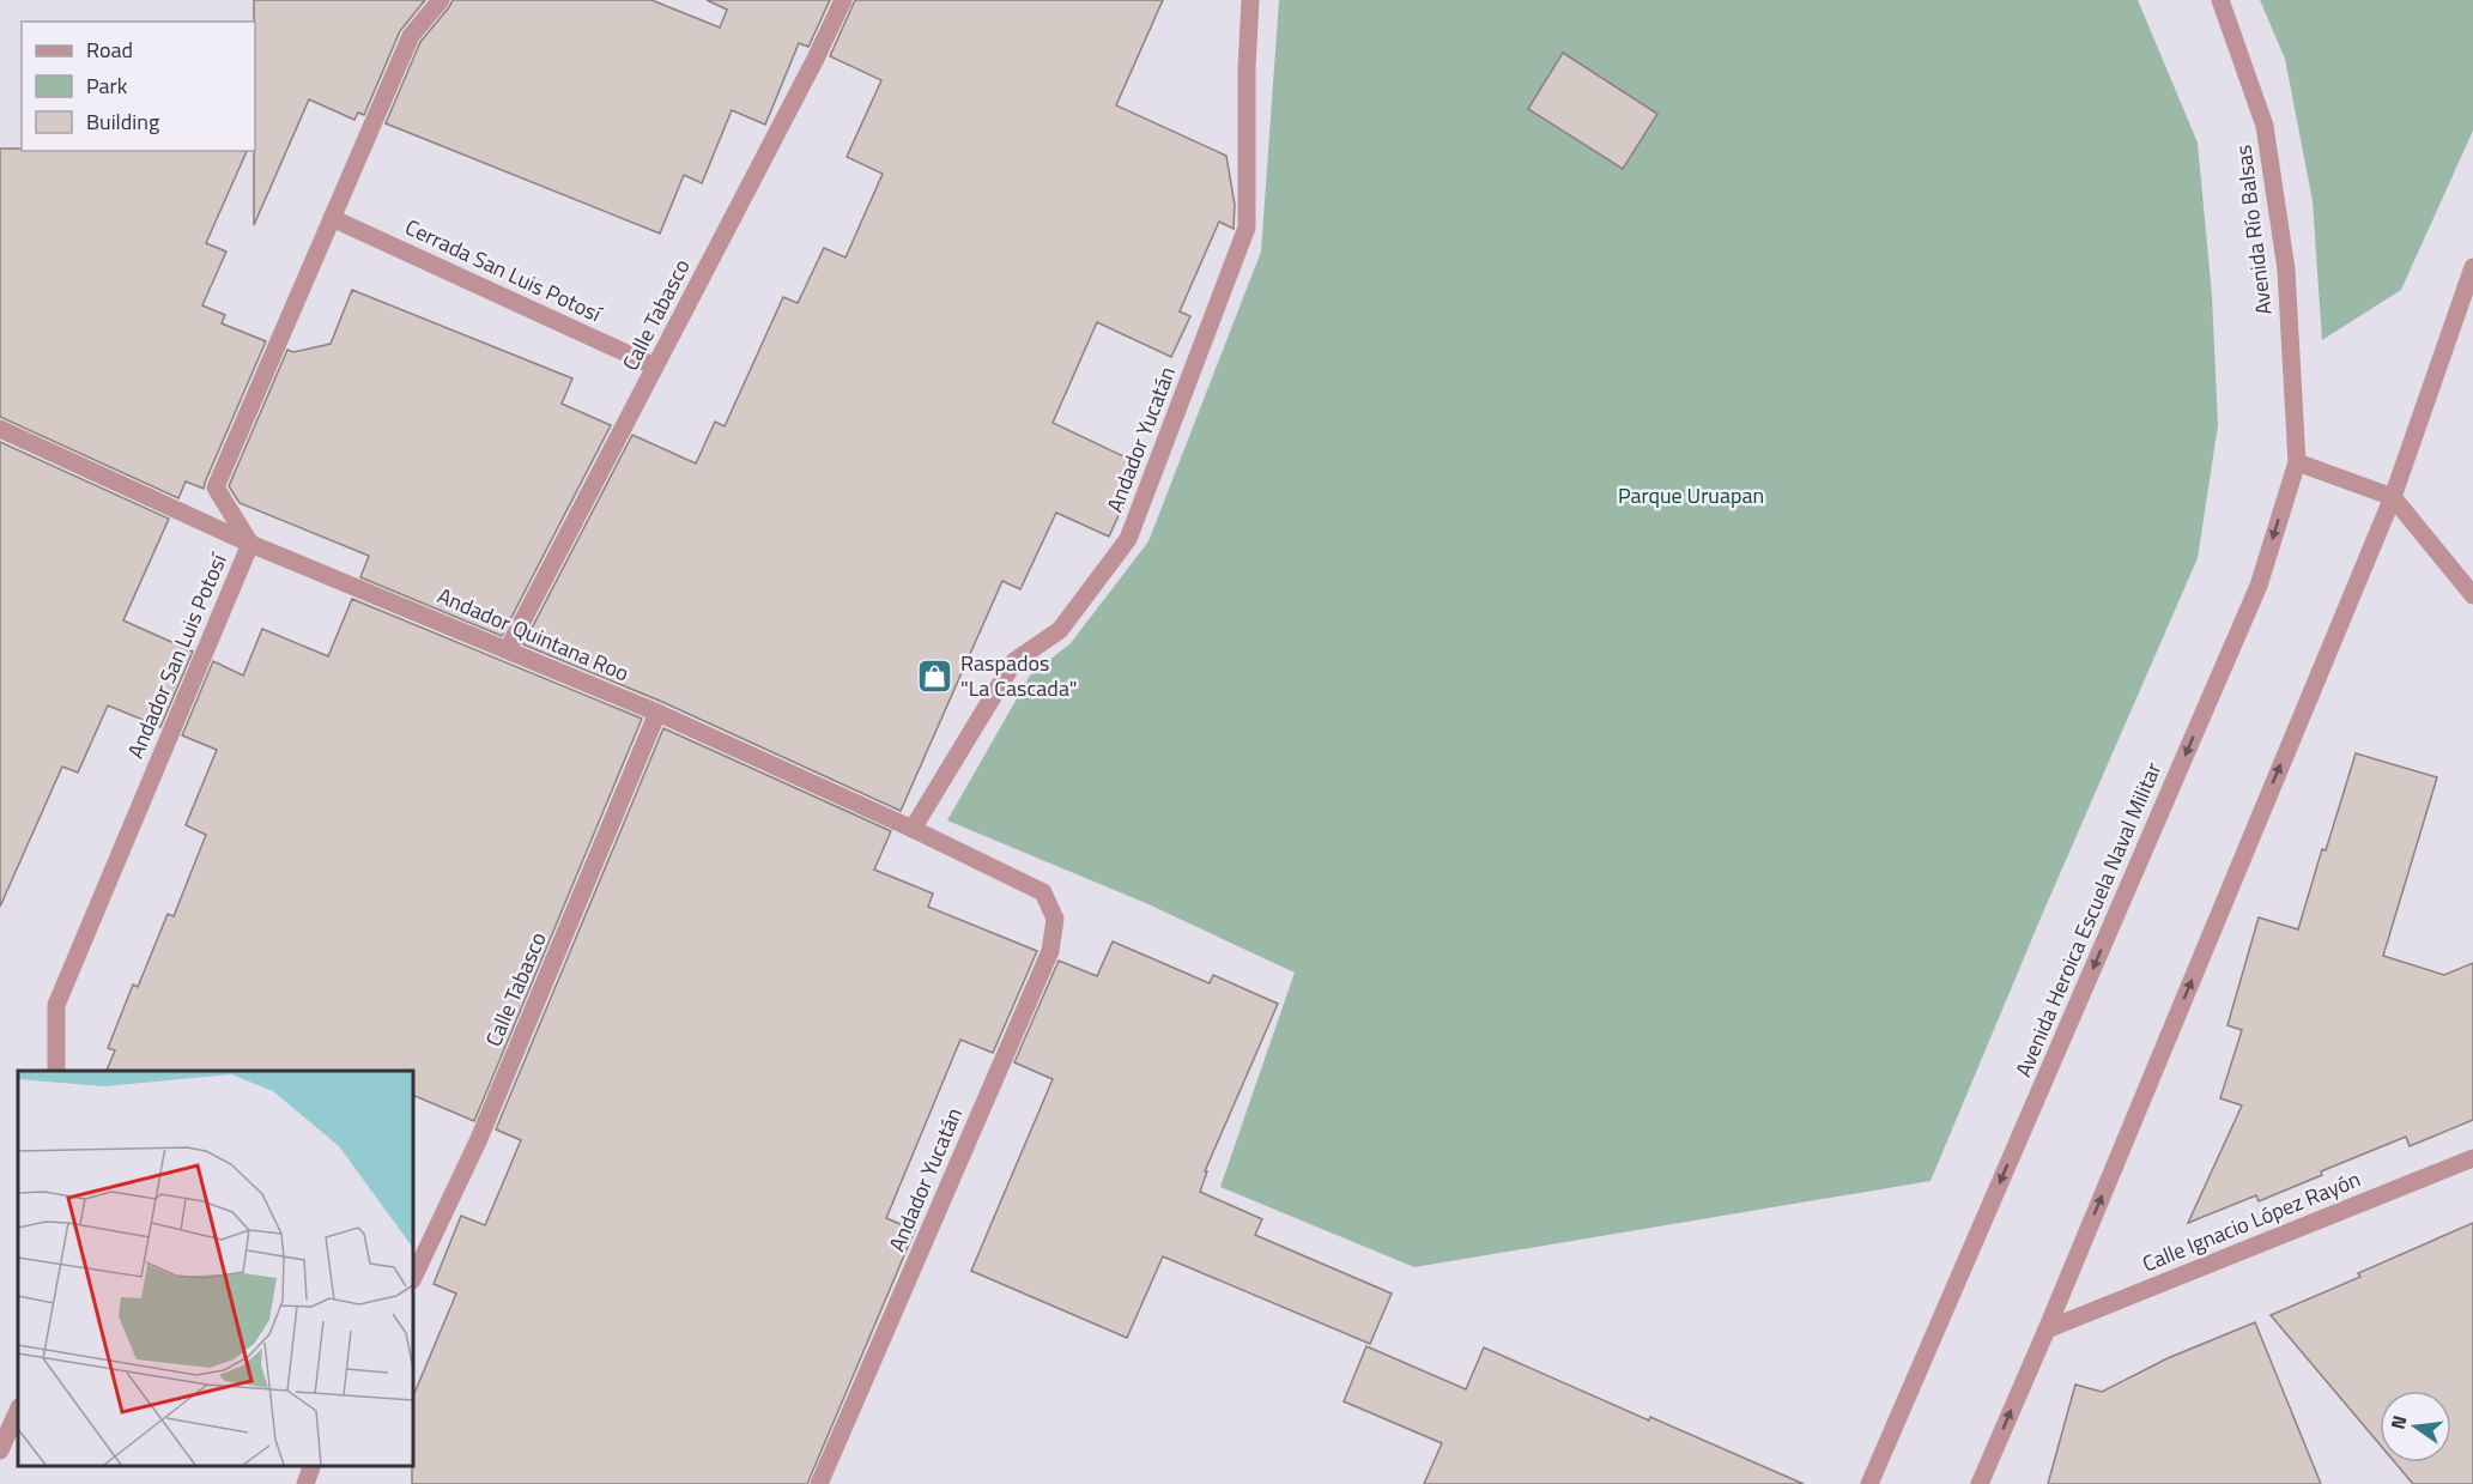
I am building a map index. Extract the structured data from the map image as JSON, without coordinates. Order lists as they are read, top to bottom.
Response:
{
  "streets": {
    "street": [
      "Avenida Río Balsas",
      "Cerrada San Luis Potosí",
      "Calle Tabasco",
      "Andador Yucatán",
      "Andador Quintana Roo",
      "Andador San Luis Potosí",
      "Avenida Heroica Escuela Naval Militar",
      "Calle Ignacio López Rayón"
    ]
  },
  "crossings": [
    ["Avenida Río Balsas", "Avenida Heroica Escuela Naval Militar"],
    ["Cerrada San Luis Potosí", "Calle Tabasco"],
    ["Cerrada San Luis Potosí", "Andador San Luis Potosí"],
    ["Calle Tabasco", "Andador Quintana Roo"],
    ["Andador Yucatán", "Andador Quintana Roo"],
    ["Andador Quintana Roo", "Andador San Luis Potosí"]
  ],
  "parks": ["Parque Uruapan"],
  "places": {
    "shop": ["Raspados \"La Cascada\""]
  },
  "legend": ["Road", "Park", "Building"],
  "north": "left"
}
